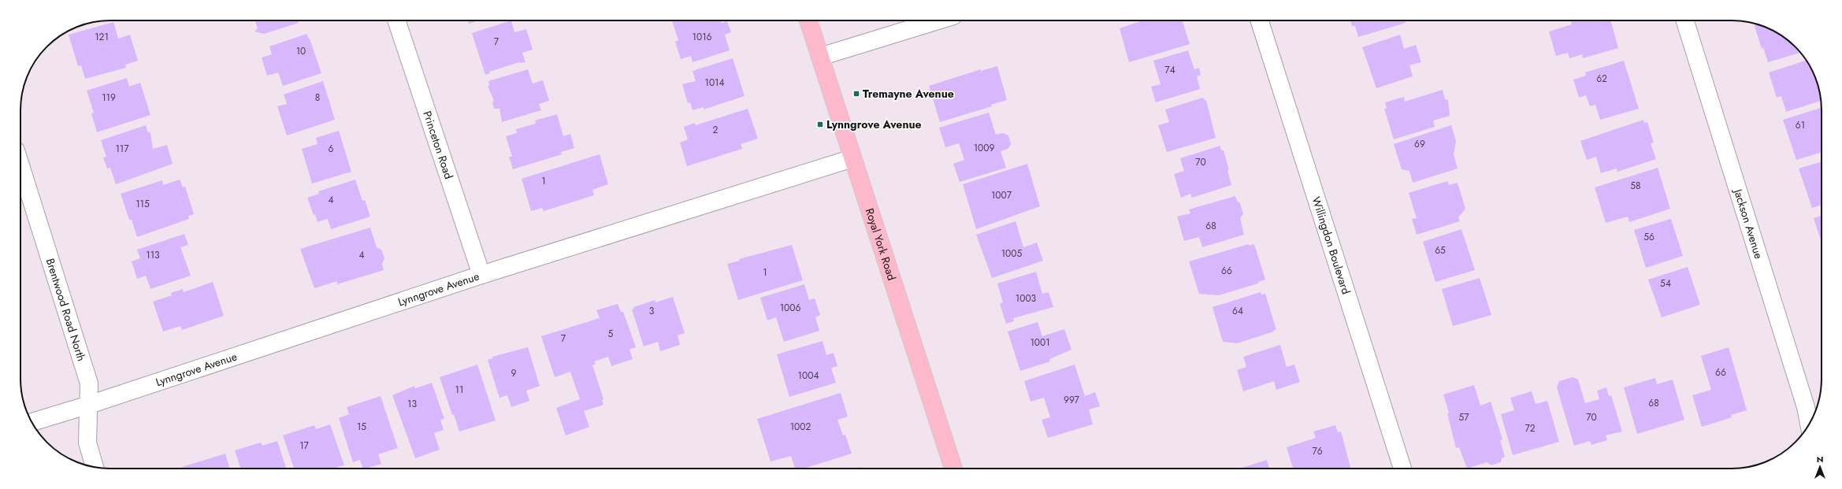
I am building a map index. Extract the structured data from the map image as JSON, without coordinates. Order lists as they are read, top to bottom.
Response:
{
  "streets": {
    "main road": ["Royal York Road"],
    "street": [
      "Princeton Road",
      "Jackson Avenue",
      "Willingdon Boulevard",
      "Lynngrove Avenue",
      "Brentwood Road North"
    ]
  },
  "crossings": [
    ["Princeton Road", "Lynngrove Avenue"],
    ["Royal York Road", "Lynngrove Avenue"],
    ["Lynngrove Avenue", "Brentwood Road North"]
  ],
  "places": {
    "transit": ["Tremayne Avenue", "Lynngrove Avenue"]
  },
  "house_numbers": [
    "121",
    "1016",
    "7",
    "10",
    "74",
    "62",
    "1014",
    "119",
    "8",
    "61",
    "2",
    "69",
    "1009",
    "117",
    "6",
    "70",
    "1",
    "58",
    "1007",
    "4",
    "115",
    "68",
    "56",
    "65",
    "1005",
    "113",
    "4",
    "66",
    "1",
    "54",
    "1003",
    "1006",
    "3",
    "64",
    "5",
    "7",
    "1001",
    "66",
    "9",
    "1004",
    "11",
    "997",
    "68",
    "13",
    "57",
    "70",
    "15",
    "1002",
    "72",
    "17",
    "76"
  ],
  "north": "top"
}
